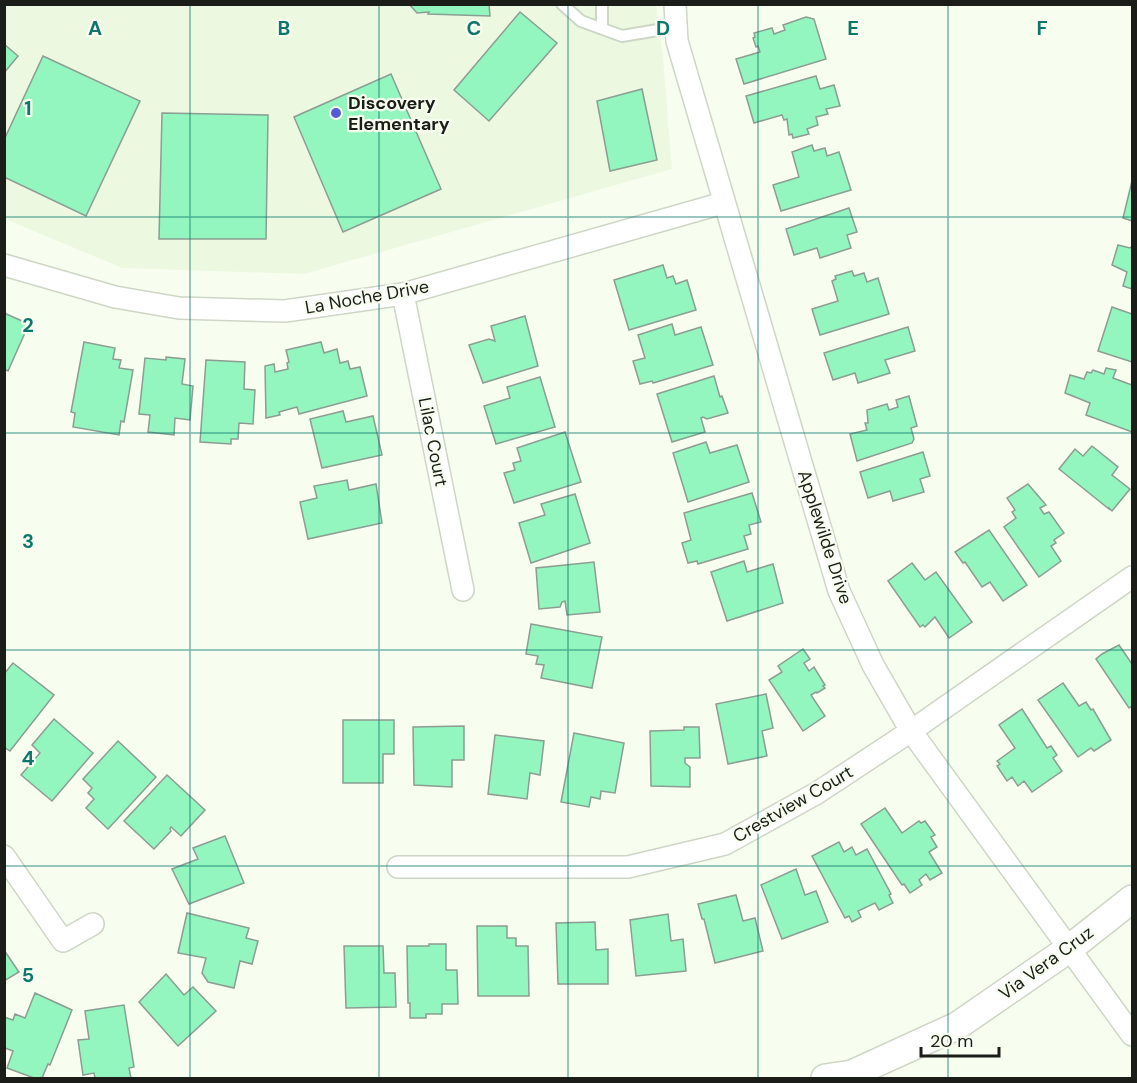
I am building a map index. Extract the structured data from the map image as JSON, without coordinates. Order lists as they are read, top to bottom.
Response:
{
  "streets": {
    "street": [
      "La Noche Drive",
      "Lilac Court",
      "Applewilde Drive",
      "Crestview Court",
      "Via Vera Cruz"
    ]
  },
  "crossings": [
    ["La Noche Drive", "Lilac Court"],
    ["La Noche Drive", "Applewilde Drive"],
    ["Applewilde Drive", "Crestview Court"],
    ["Applewilde Drive", "Via Vera Cruz"]
  ],
  "places": ["Discovery Elementary"],
  "scale_bar": "20 m",
  "grid": {
    "columns": [
      "A",
      "B",
      "C",
      "D",
      "E",
      "F"
    ],
    "rows": [
      "1",
      "2",
      "3",
      "4",
      "5"
    ]
  }
}
